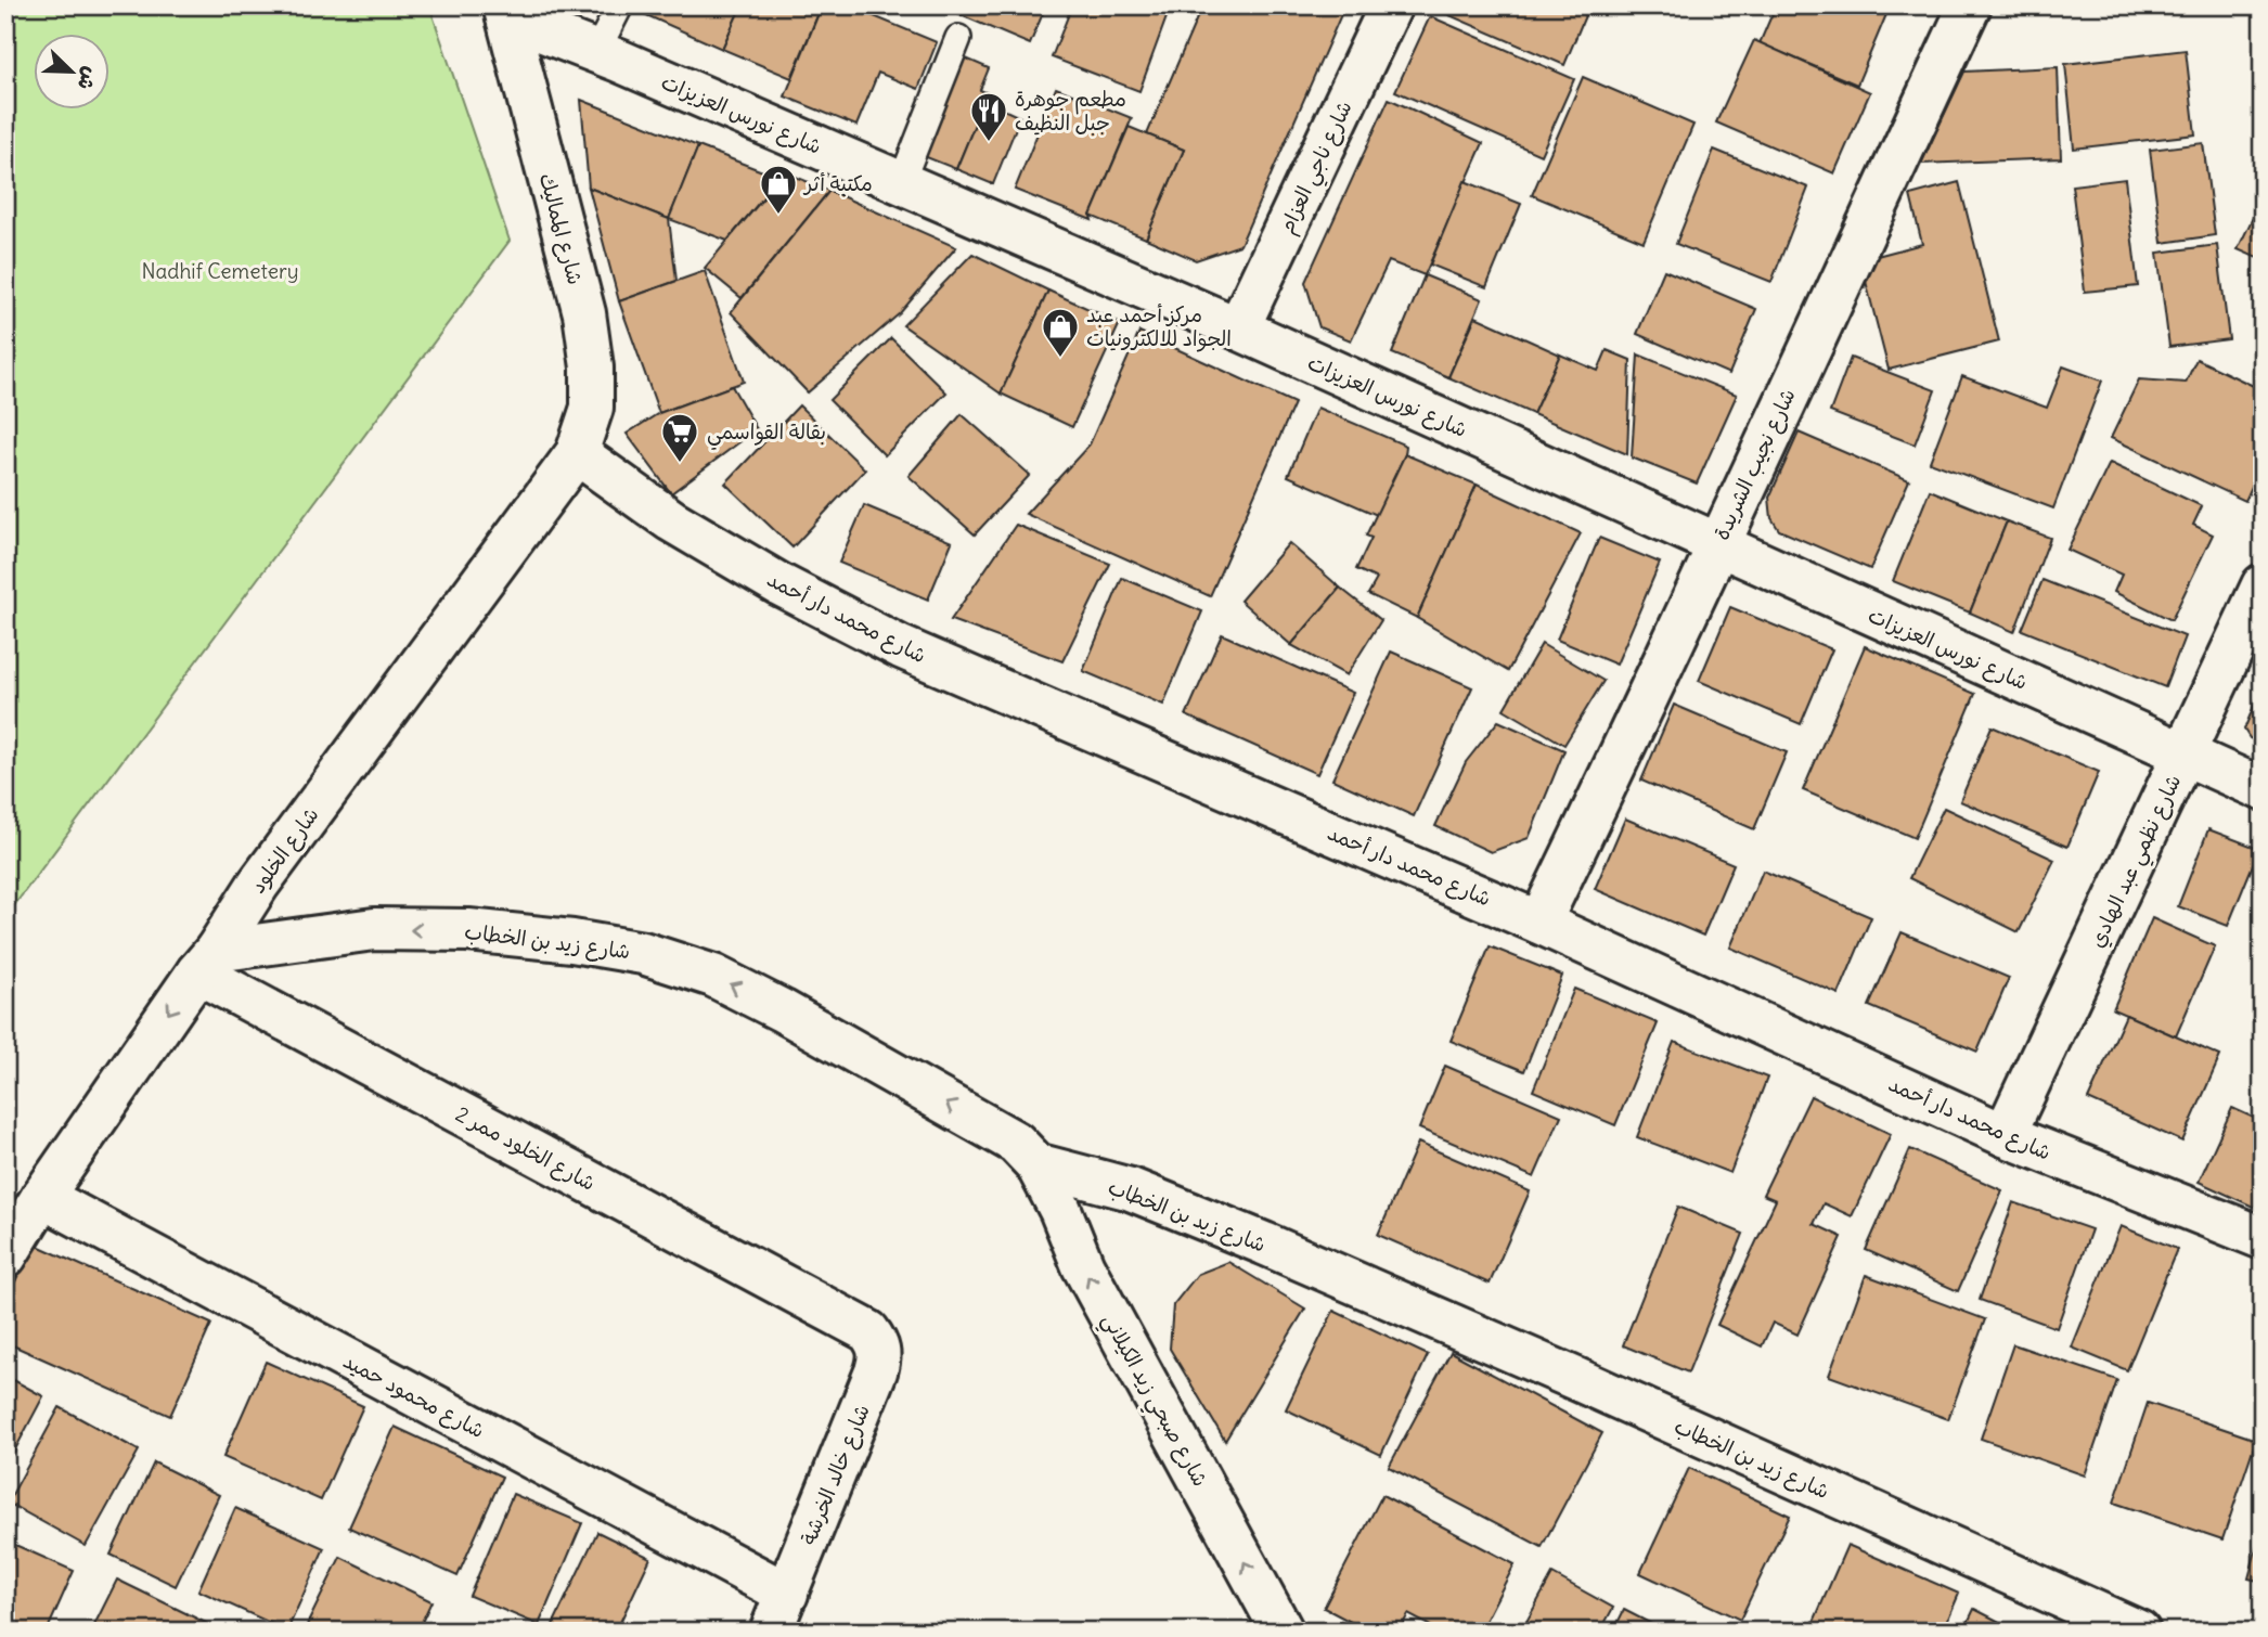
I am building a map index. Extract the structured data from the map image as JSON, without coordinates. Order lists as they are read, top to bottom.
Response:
{
  "streets": {
    "street": [
      "شارع نورس العزيزات",
      "شارع ناجي العزام",
      "شارع المماليك",
      "شارع نجيب الشريدة",
      "شارع محمد دار أحمد",
      "شارع الخلود",
      "شارع نظمي عبد الهادي",
      "شارع زيد بن الخطاب",
      "شارع الخلود ممر 2",
      "شارع محمود حميد",
      "شارع صبحي زيد الكيلاني",
      "شارع خالد الخرشة"
    ]
  },
  "crossings": [
    ["شارع نورس العزيزات", "شارع ناجي العزام"],
    ["شارع نورس العزيزات", "شارع المماليك"],
    ["شارع نورس العزيزات", "شارع نجيب الشريدة"],
    ["شارع نورس العزيزات", "شارع نظمي عبد الهادي"],
    ["شارع المماليك", "شارع محمد دار أحمد"],
    ["شارع المماليك", "شارع الخلود"],
    ["شارع نجيب الشريدة", "شارع محمد دار أحمد"],
    ["شارع محمد دار أحمد", "شارع الخلود"],
    ["شارع محمد دار أحمد", "شارع نظمي عبد الهادي"],
    ["شارع الخلود", "شارع زيد بن الخطاب"],
    ["شارع الخلود", "شارع الخلود ممر 2"],
    ["شارع الخلود", "شارع محمود حميد"],
    ["شارع زيد بن الخطاب", "شارع الخلود ممر 2"],
    ["شارع زيد بن الخطاب", "شارع صبحي زيد الكيلاني"],
    ["شارع الخلود ممر 2", "شارع خالد الخرشة"],
    ["شارع محمود حميد", "شارع خالد الخرشة"]
  ],
  "one_way": ["شارع زيد بن الخطاب", "شارع صبحي زيد الكيلاني"],
  "parks": ["Nadhif Cemetery"],
  "places": {
    "restaurant": ["مطعم جوهرة جبل النظيف"],
    "shop": ["مكتبة أثر", "مركز أحمد عبد الجواد للالكترونيات"],
    "supermarket": ["بقالة القواسمي"]
  },
  "north": "bottom right"
}
